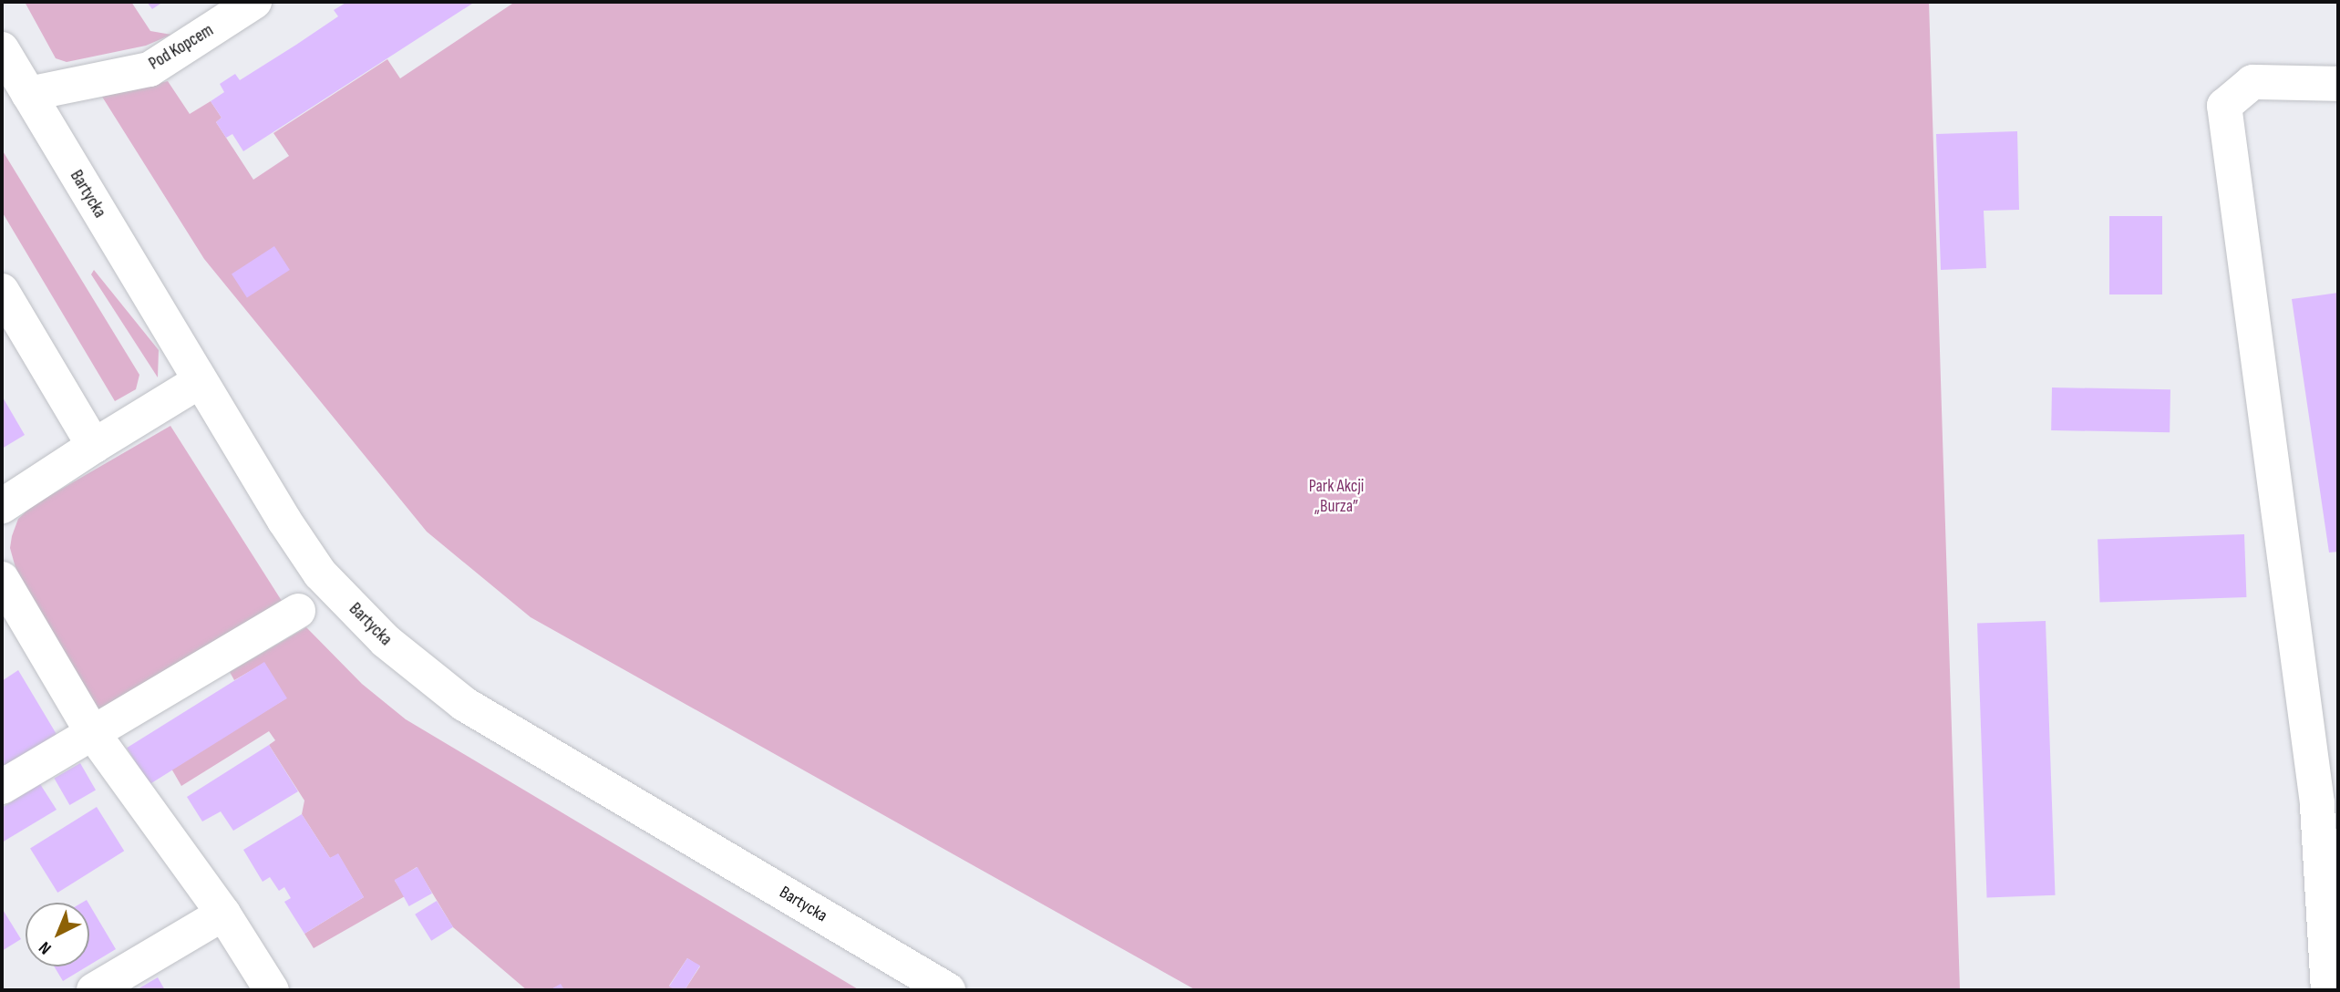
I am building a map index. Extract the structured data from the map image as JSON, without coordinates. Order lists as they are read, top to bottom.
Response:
{
  "streets": {
    "street": ["Pod Kopcem", "Bartycka"]
  },
  "crossings": [
    ["Pod Kopcem", "Bartycka"]
  ],
  "parks": ["Park Akcji „Burza”"],
  "north": "bottom left"
}
